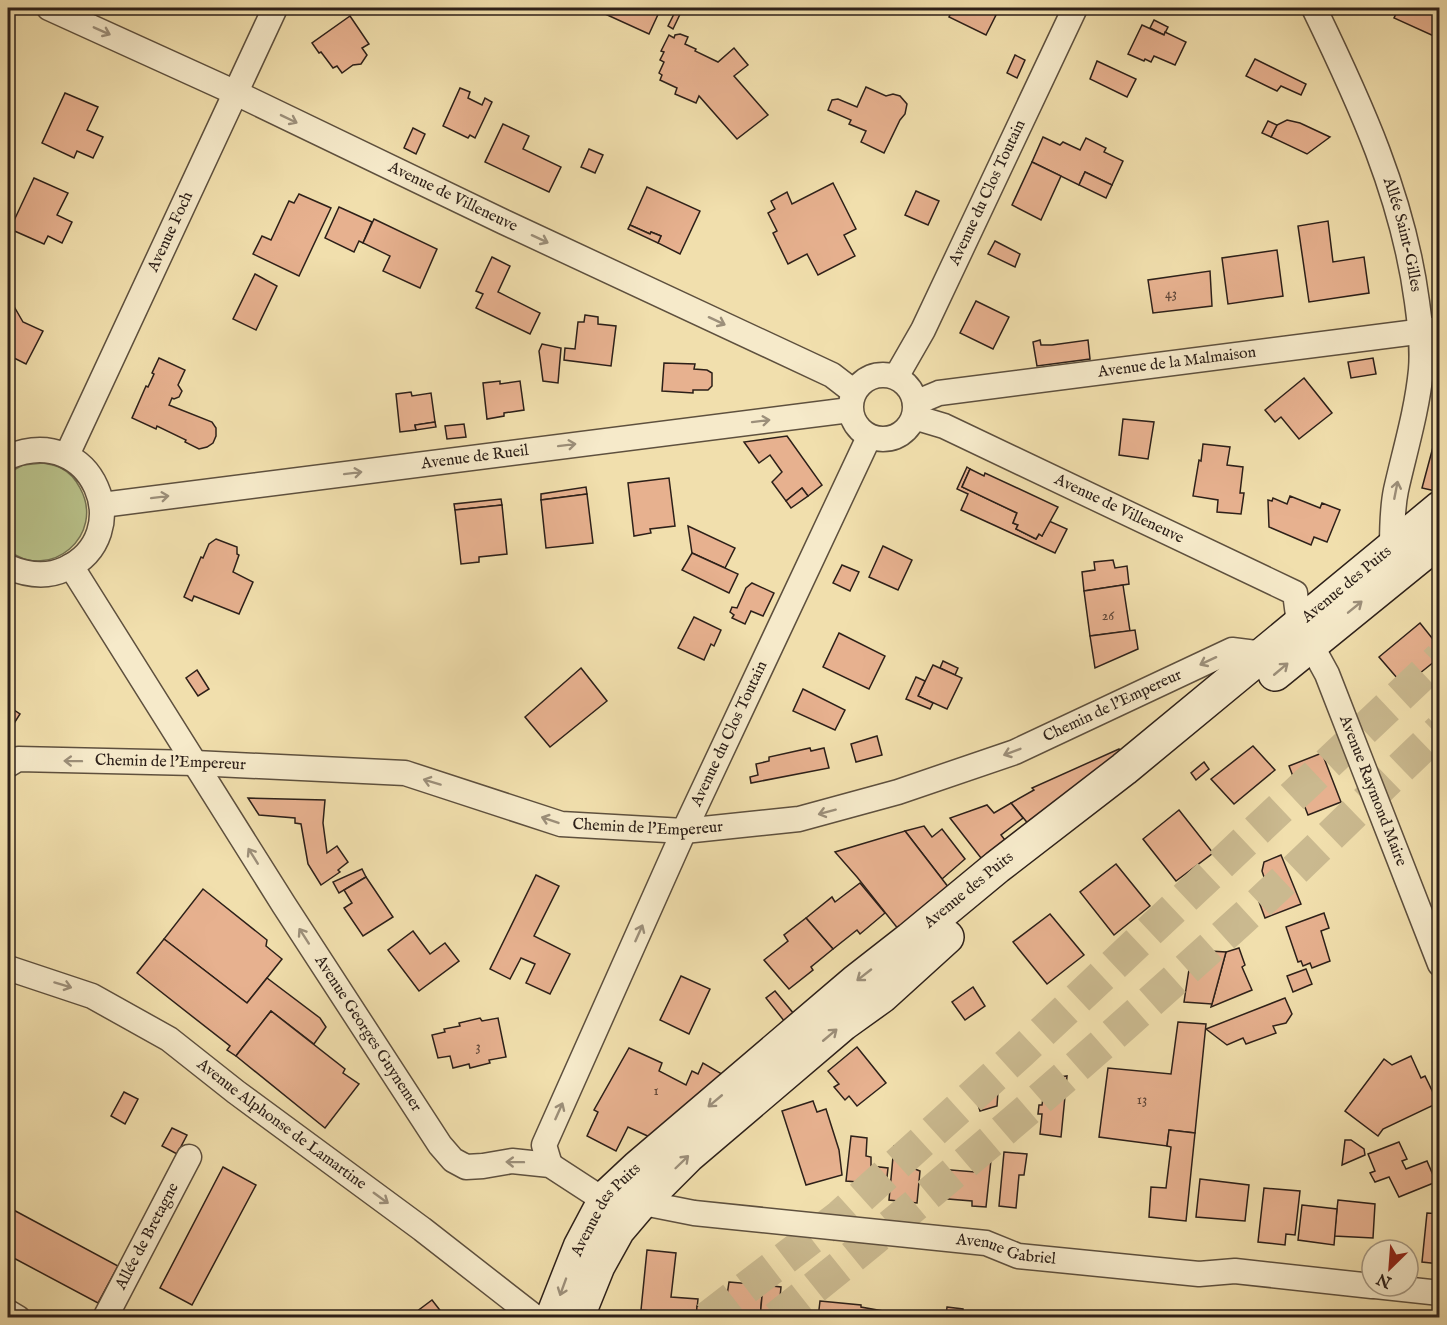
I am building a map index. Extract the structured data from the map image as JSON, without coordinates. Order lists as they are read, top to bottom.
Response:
{
  "streets": {
    "street": [
      "Avenue du Clos Toutain",
      "Avenue de Villeneuve",
      "Avenue Foch",
      "Allée Saint-Gilles",
      "Avenue de la Malmaison",
      "Avenue de Rueil",
      "Avenue des Puits",
      "Chemin de l'Empereur",
      "Avenue Raymond Maire",
      "Avenue Georges Guynemer",
      "Avenue Alphonse de Lamartine",
      "Allée de Bretagne",
      "Avenue Gabriel"
    ]
  },
  "crossings": [
    ["Avenue du Clos Toutain", "Avenue de Villeneuve"],
    ["Avenue du Clos Toutain", "Avenue de la Malmaison"],
    ["Avenue du Clos Toutain", "Avenue de Rueil"],
    ["Avenue du Clos Toutain", "Chemin de l'Empereur"],
    ["Avenue du Clos Toutain", "Avenue Georges Guynemer"],
    ["Avenue du Clos Toutain", "Avenue Gabriel"],
    ["Avenue de Villeneuve", "Avenue Foch"],
    ["Avenue de Villeneuve", "Avenue de la Malmaison"],
    ["Avenue de Villeneuve", "Avenue de Rueil"],
    ["Avenue de Villeneuve", "Avenue des Puits"],
    ["Avenue de Villeneuve", "Avenue Raymond Maire"],
    ["Allée Saint-Gilles", "Avenue de la Malmaison"],
    ["Allée Saint-Gilles", "Avenue des Puits"],
    ["Avenue de la Malmaison", "Avenue de Rueil"],
    ["Avenue des Puits", "Chemin de l'Empereur"],
    ["Avenue des Puits", "Avenue Raymond Maire"],
    ["Avenue des Puits", "Avenue Gabriel"],
    ["Chemin de l'Empereur", "Avenue Georges Guynemer"],
    ["Avenue Georges Guynemer", "Avenue Gabriel"]
  ],
  "one_way": [
    "Avenue de Villeneuve",
    "Allée Saint-Gilles",
    "Avenue de Rueil",
    "Chemin de l'Empereur",
    "Avenue Georges Guynemer",
    "Avenue Alphonse de Lamartine"
  ],
  "house_numbers": [
    "43",
    "26",
    "3",
    "1",
    "13"
  ],
  "north": "bottom left"
}
